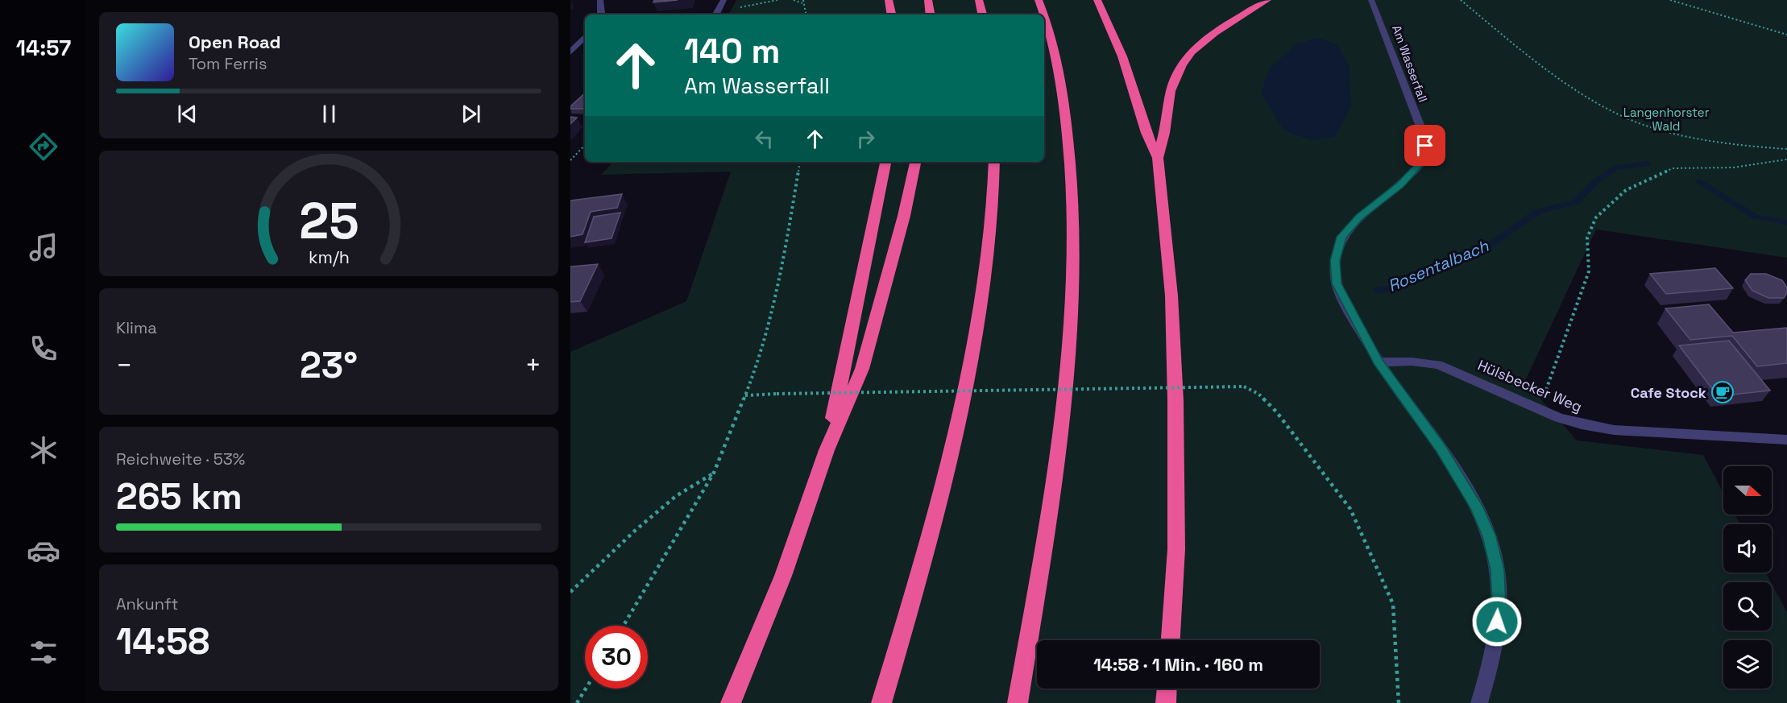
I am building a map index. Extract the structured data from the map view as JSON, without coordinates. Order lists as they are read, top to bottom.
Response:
{
  "streets": {
    "street": ["Am Wasserfall", "Hülsbecker Weg"]
  },
  "crossings": [
    ["Am Wasserfall", "Hülsbecker Weg"]
  ],
  "water": ["Rosentalbach"],
  "parks": ["Langenhorster Wald"],
  "places": {
    "cafe": ["Cafe Stock"]
  },
  "north": "right",
  "page": {
    "tabs": "14:57",
    "turn": ["140 m", "Am Wasserfall"],
    "song": ["Open Road", "Tom Ferris"],
    "tile": [
      "Klima",
      ["Reichweite · 53%", "265 km"],
      ["Ankunft", "14:58"]
    ],
    "heat": ["−", "23°", "+"],
    "limit": "30",
    "trip": "14:58 · 1 Min. · 160 m",
    "gauge": ["25", "km/h"]
  }
}
